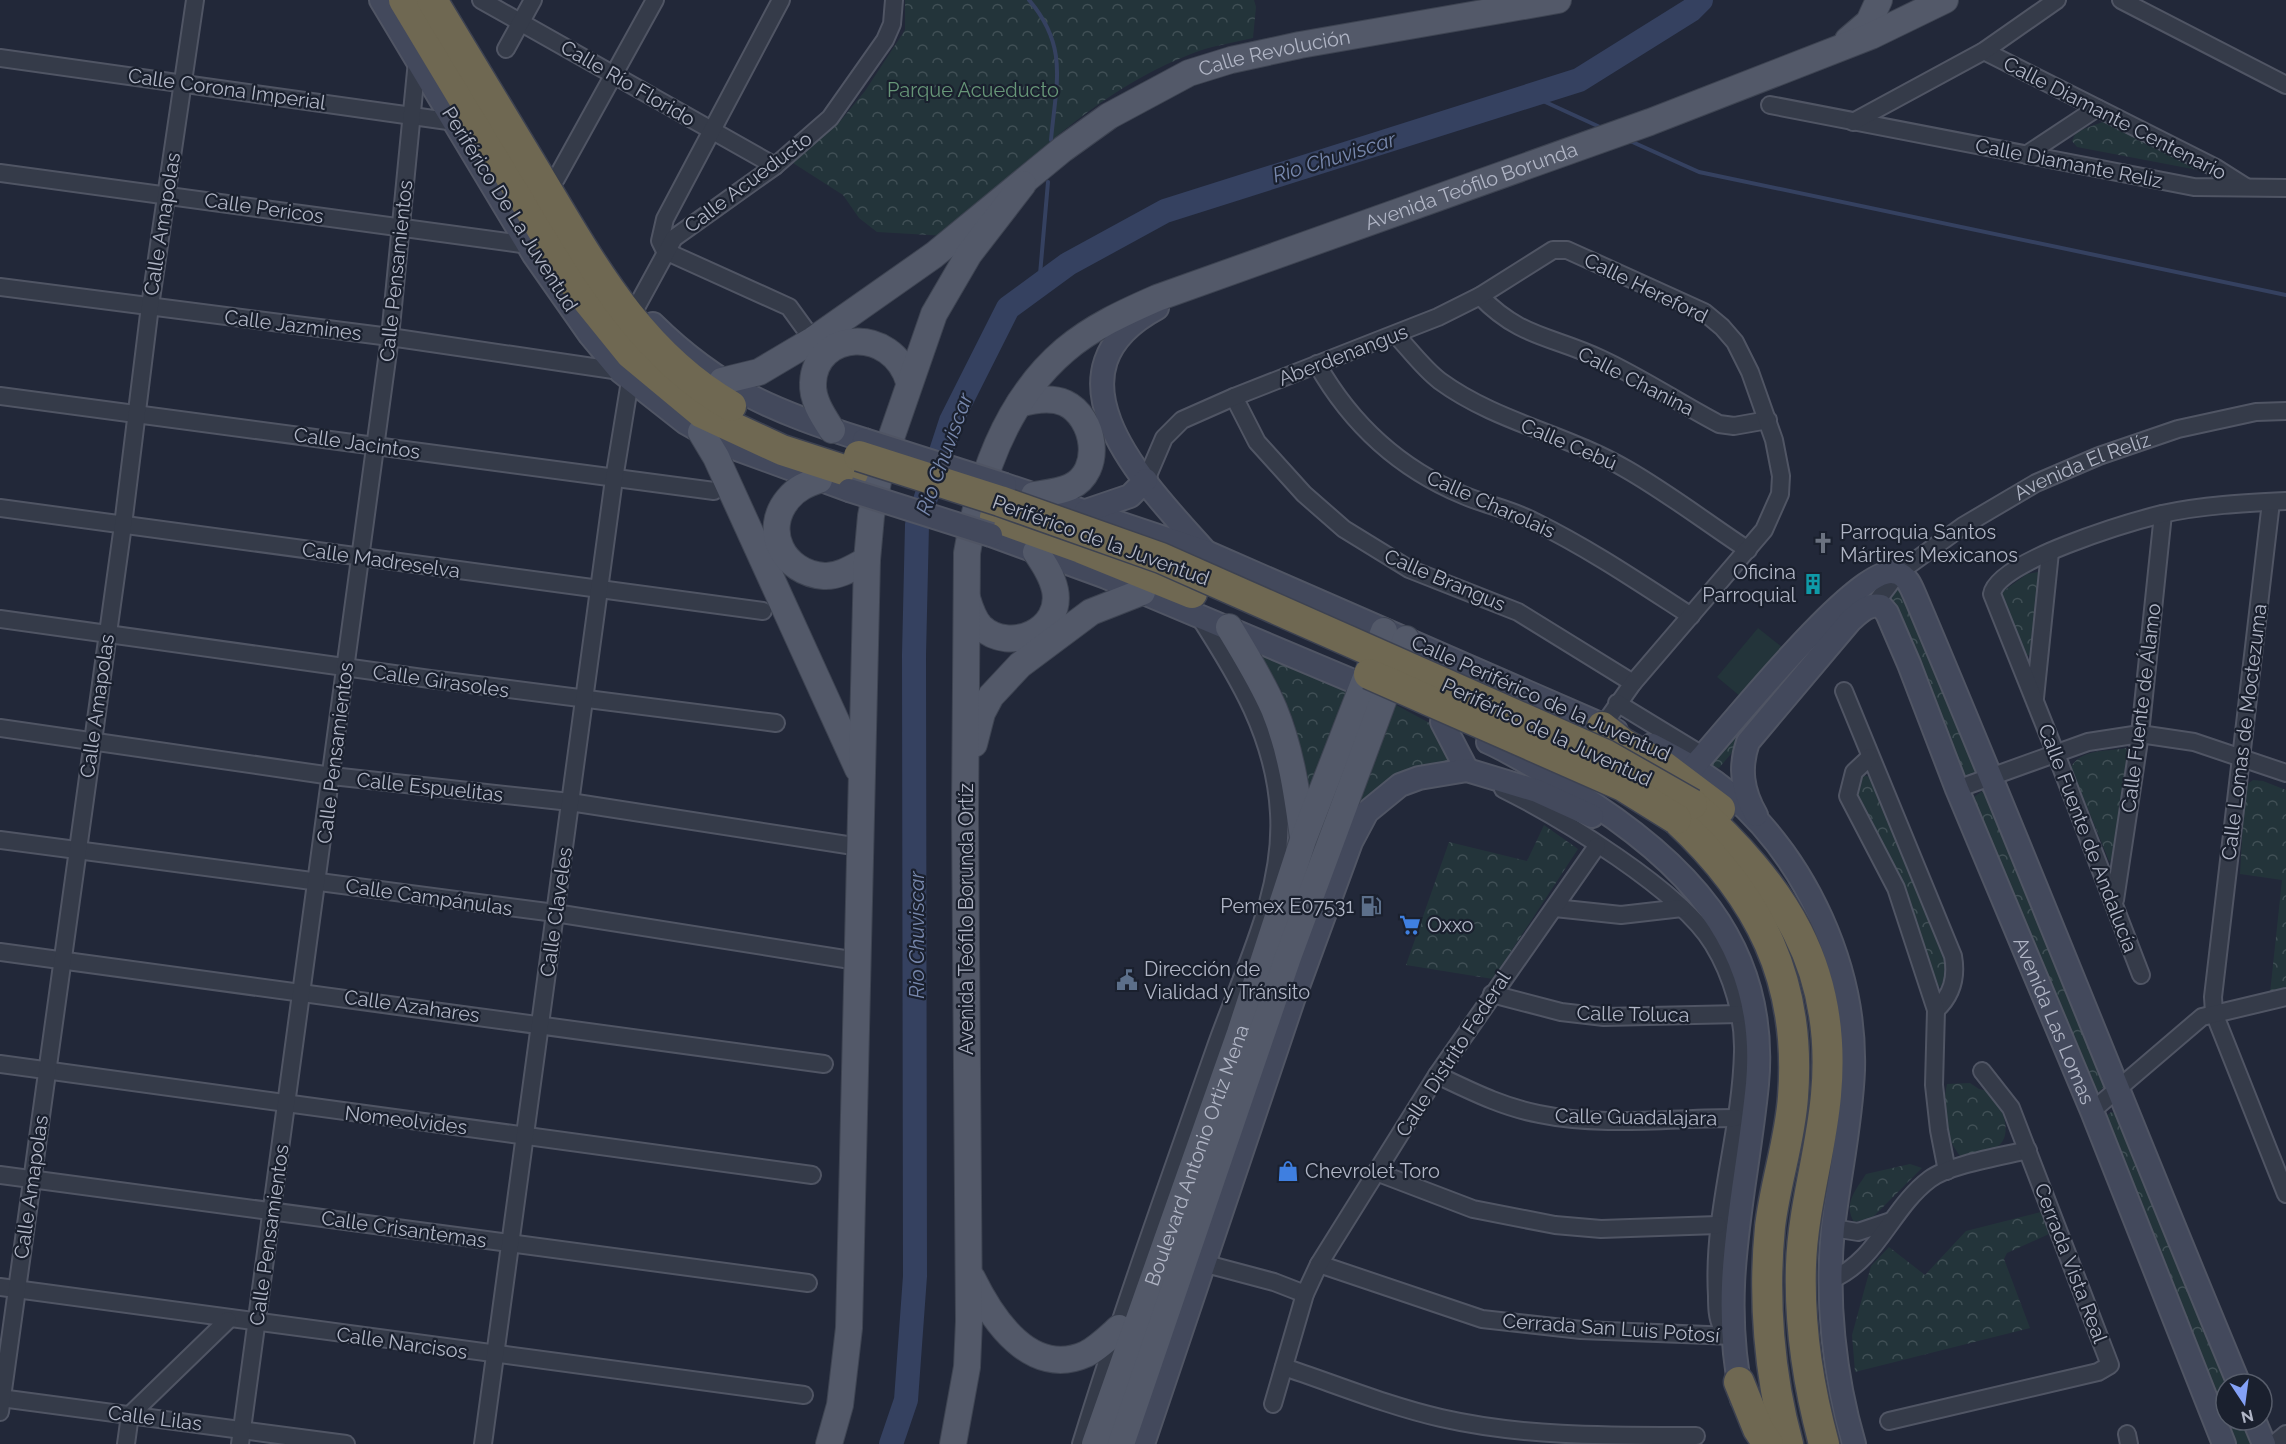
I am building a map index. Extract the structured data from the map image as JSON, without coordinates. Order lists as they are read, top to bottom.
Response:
{
  "streets": {
    "highway": ["Periférico De La Juventud", "Periférico de la Juventud"],
    "main road": [
      "Calle Revolución",
      "Avenida Teófilo Borunda",
      "Avenida El Relíz",
      "Calle Periférico de la Juventud",
      "Avenida Teófilo Borunda Ortíz",
      "Avenida Las Lomas",
      "Boulevard Antonio Ortiz Mena"
    ],
    "street": [
      "Calle Río Florido",
      "Calle Corona Imperial",
      "Calle Diamante Centenario",
      "Calle Diamante Reliz",
      "Calle Acueducto",
      "Calle Pericos",
      "Calle Amapolas",
      "Calle Pensamientos",
      "Calle Hereford",
      "Calle Jazmines",
      "Aberdenangus",
      "Calle Chanina",
      "Calle Jacintos",
      "Calle Cebú",
      "Calle Charolais",
      "Calle Madreselva",
      "Calle Brangus",
      "Calle Girasoles",
      "Calle Fuente de Álamo",
      "Calle Lomas de Moctezuma",
      "Calle Espuelitas",
      "Calle Fuente de Andalucía",
      "Calle Campánulas",
      "Calle Claveles",
      "Calle Azahares",
      "Calle Toluca",
      "Calle Distrito Federal",
      "Calle Guadalajara",
      "Nomeolvides",
      "Calle Crisantemas",
      "Cerrada Vista Real",
      "Cerrada San Luis Potosí",
      "Calle Narcisos",
      "Calle Lilas"
    ]
  },
  "crossings": [
    ["Calle Río Florido", "Calle Acueducto"],
    ["Calle Corona Imperial", "Periférico De La Juventud"],
    ["Calle Corona Imperial", "Calle Amapolas"],
    ["Calle Corona Imperial", "Calle Pensamientos"],
    ["Calle Diamante Centenario", "Calle Diamante Reliz"],
    ["Avenida Teófilo Borunda", "Avenida Teófilo Borunda Ortíz"],
    ["Calle Pericos", "Periférico De La Juventud"],
    ["Calle Pericos", "Calle Amapolas"],
    ["Calle Pericos", "Calle Pensamientos"],
    ["Periférico De La Juventud", "Calle Pensamientos"],
    ["Periférico De La Juventud", "Calle Jazmines"],
    ["Periférico De La Juventud", "Periférico de la Juventud"],
    ["Periférico De La Juventud", "Calle Periférico de la Juventud"],
    ["Periférico De La Juventud", "Calle Claveles"],
    ["Calle Amapolas", "Calle Jazmines"],
    ["Calle Amapolas", "Calle Jacintos"],
    ["Calle Amapolas", "Calle Madreselva"],
    ["Calle Amapolas", "Calle Girasoles"],
    ["Calle Amapolas", "Calle Espuelitas"],
    ["Calle Amapolas", "Calle Campánulas"],
    ["Calle Amapolas", "Calle Azahares"],
    ["Calle Amapolas", "Nomeolvides"],
    ["Calle Amapolas", "Calle Crisantemas"],
    ["Calle Amapolas", "Calle Narcisos"],
    ["Calle Amapolas", "Calle Lilas"],
    ["Calle Pensamientos", "Calle Jazmines"],
    ["Calle Pensamientos", "Calle Jacintos"],
    ["Calle Pensamientos", "Calle Madreselva"],
    ["Calle Pensamientos", "Calle Girasoles"],
    ["Calle Pensamientos", "Calle Espuelitas"],
    ["Calle Pensamientos", "Calle Campánulas"],
    ["Calle Pensamientos", "Calle Azahares"],
    ["Calle Pensamientos", "Nomeolvides"],
    ["Calle Pensamientos", "Calle Crisantemas"],
    ["Calle Pensamientos", "Calle Narcisos"],
    ["Calle Pensamientos", "Calle Lilas"],
    ["Calle Hereford", "Aberdenangus"],
    ["Calle Hereford", "Calle Chanina"],
    ["Calle Hereford", "Calle Cebú"],
    ["Calle Hereford", "Calle Charolais"],
    ["Calle Hereford", "Calle Brangus"],
    ["Calle Hereford", "Calle Periférico de la Juventud"],
    ["Calle Jazmines", "Calle Claveles"],
    ["Aberdenangus", "Calle Chanina"],
    ["Aberdenangus", "Calle Cebú"],
    ["Aberdenangus", "Calle Charolais"],
    ["Aberdenangus", "Calle Brangus"],
    ["Calle Jacintos", "Calle Claveles"],
    ["Avenida El Relíz", "Calle Periférico de la Juventud"],
    ["Avenida El Relíz", "Avenida Las Lomas"],
    ["Periférico de la Juventud", "Calle Periférico de la Juventud"],
    ["Calle Madreselva", "Calle Claveles"],
    ["Calle Girasoles", "Calle Claveles"],
    ["Calle Periférico de la Juventud", "Boulevard Antonio Ortiz Mena"],
    ["Calle Fuente de Álamo", "Calle Fuente de Andalucía"],
    ["Calle Lomas de Moctezuma", "Calle Fuente de Andalucía"],
    ["Calle Espuelitas", "Calle Claveles"],
    ["Calle Campánulas", "Calle Claveles"],
    ["Calle Claveles", "Calle Azahares"],
    ["Calle Claveles", "Nomeolvides"],
    ["Calle Claveles", "Calle Crisantemas"],
    ["Calle Claveles", "Calle Narcisos"],
    ["Calle Toluca", "Calle Distrito Federal"],
    ["Calle Distrito Federal", "Calle Guadalajara"],
    ["Calle Distrito Federal", "Cerrada San Luis Potosí"]
  ],
  "water": ["Rio Chuviscar"],
  "parks": ["Parque Acueducto"],
  "places": {
    "church": ["Parroquia Santos Mártires Mexicanos"],
    "building": ["Oficina Parroquial"],
    "fuel station": ["Pemex E07531"],
    "supermarket": ["Oxxo"],
    "public building": ["Dirección de Vialidad y Tránsito"],
    "shop": ["Chevrolet Toro"]
  },
  "north": "bottom"
}
